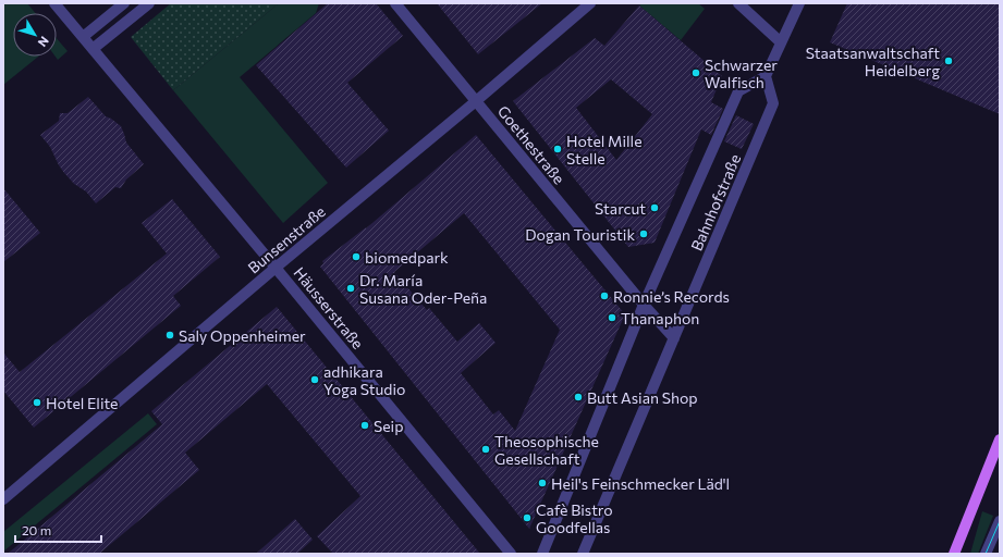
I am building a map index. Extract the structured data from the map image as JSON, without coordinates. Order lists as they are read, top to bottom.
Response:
{
  "streets": {
    "street": [
      "Goethestraße",
      "Bahnhofstraße",
      "Bunsenstraße",
      "Häusserstraße"
    ]
  },
  "crossings": [
    ["Goethestraße", "Bahnhofstraße"],
    ["Goethestraße", "Bunsenstraße"],
    ["Bunsenstraße", "Häusserstraße"]
  ],
  "places": [
    "Staatsanwaltschaft Heidelberg",
    "Schwarzer Walfisch",
    "Hotel Mille Stelle",
    "Starcut",
    "Dogan Touristik",
    "biomedpark",
    "Dr. María Susana Oder-Peña",
    "Ronnie’s Records",
    "Thanaphon",
    "Saly Oppenheimer",
    "adhikara Yoga Studio",
    "Butt Asian Shop",
    "Hotel Elite",
    "Seip",
    "Theosophische Gesellschaft",
    "Heil's Feinschmecker Läd'l",
    "Cafè Bistro Goodfellas"
  ],
  "scale_bar": "20 m",
  "north": "bottom right"
}
